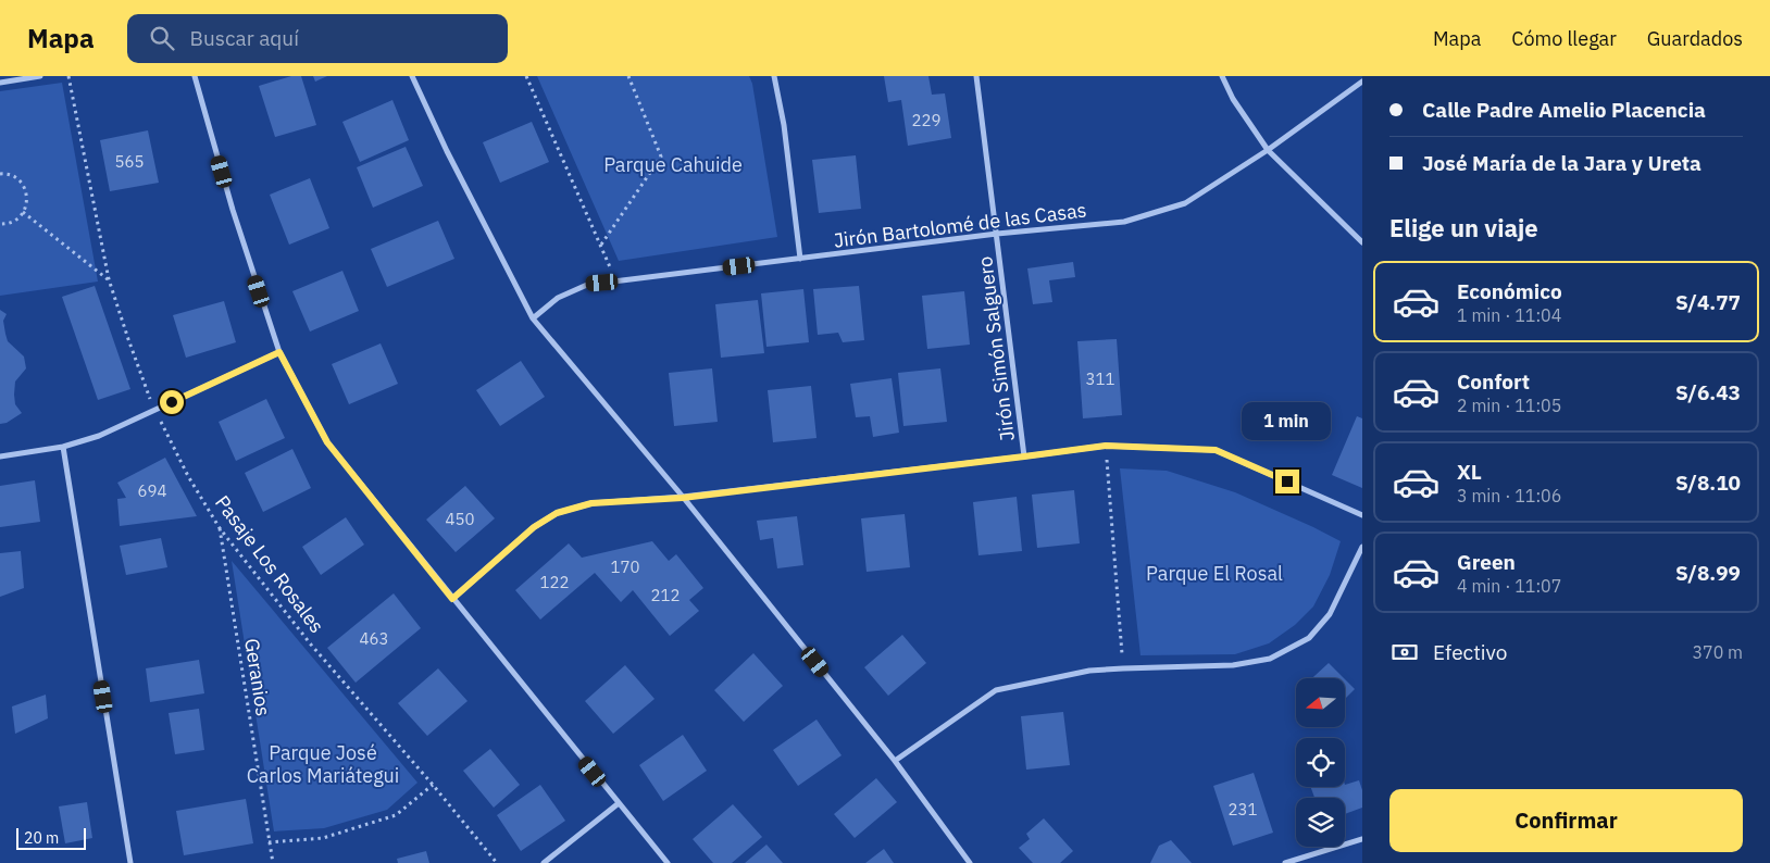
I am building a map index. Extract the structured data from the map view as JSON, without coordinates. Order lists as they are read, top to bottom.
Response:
{
  "streets": {
    "street": ["Jirón Bartolomé de las Casas", "Jirón Simón Salguero"],
    "path": ["Pasaje Los Rosales", "Geranios"]
  },
  "crossings": [
    ["Jirón Bartolomé de las Casas", "Jirón Simón Salguero"],
    ["Pasaje Los Rosales", "Geranios"]
  ],
  "parks": ["Parque Cahuide", "Parque El Rosal", "Parque José Carlos Mariátegui"],
  "house_numbers": [
    "229",
    "565",
    "311",
    "694",
    "450",
    "170",
    "122",
    "212",
    "463",
    "231"
  ],
  "scale_bar": "20 m",
  "north": "left",
  "page": {
    "header": "Mapa",
    "search": "Buscar aquí",
    "nav": ["Mapa", "Cómo llegar", "Guardados"],
    "banner": ["Calle Padre Amelio Placencia", "José María de la Jara y Ureta"],
    "heading": "Elige un viaje",
    "list": [
      {
        "name": "Económico",
        "note": "1 min · 11:04",
        "value": "S/4.77"
      },
      {
        "name": "Confort",
        "note": "2 min · 11:05",
        "value": "S/6.43"
      },
      {
        "name": "XL",
        "note": "3 min · 11:06",
        "value": "S/8.10"
      },
      {
        "name": "Green",
        "note": "4 min · 11:07",
        "value": "S/8.99"
      }
    ],
    "bubble": "1 min",
    "pay": ["Efectivo", "370 m"],
    "buttons": "Confirmar",
    "scale": "20 m"
  }
}
